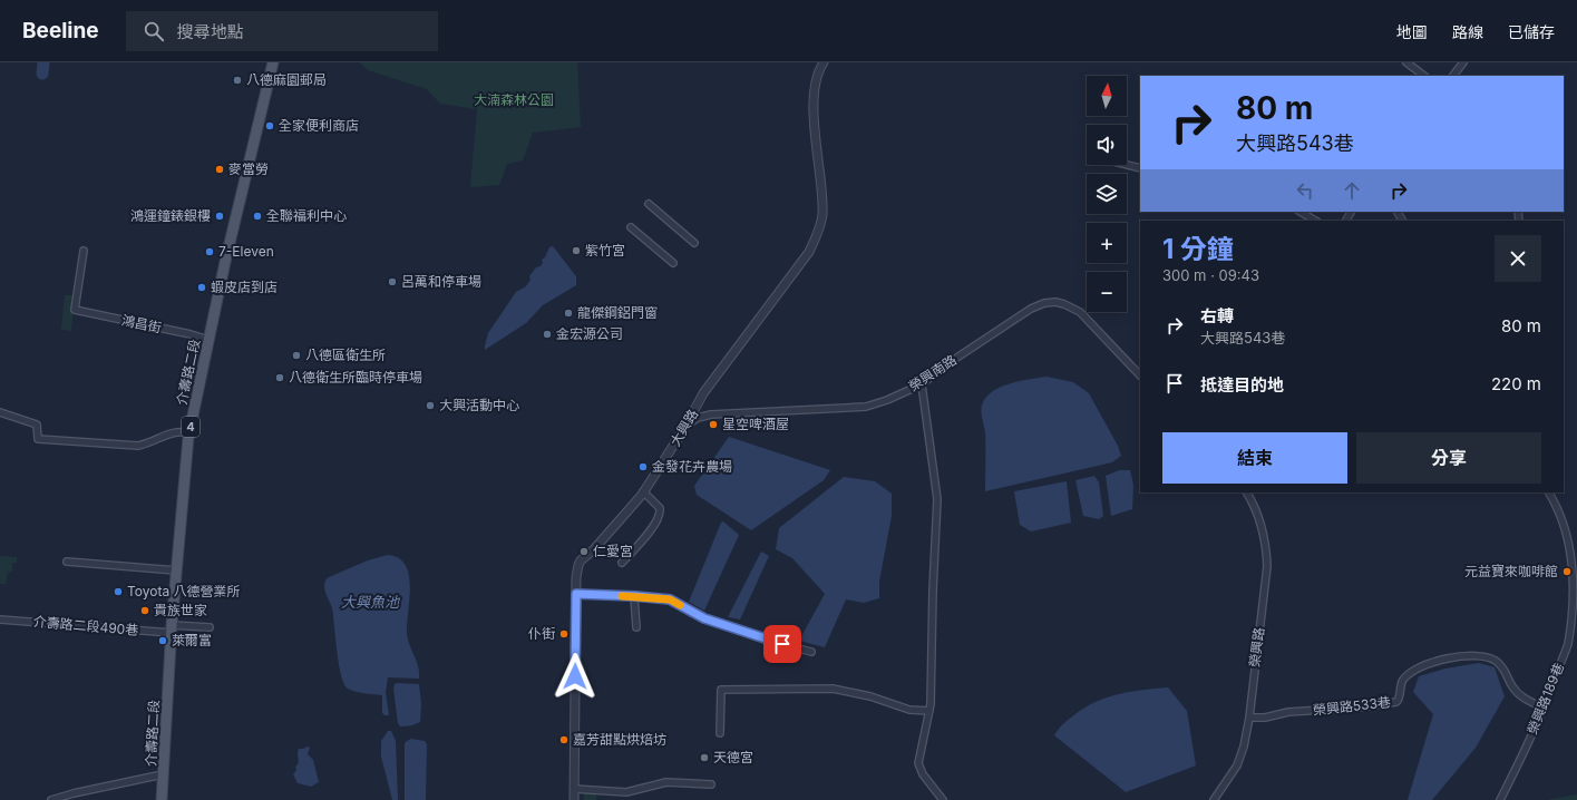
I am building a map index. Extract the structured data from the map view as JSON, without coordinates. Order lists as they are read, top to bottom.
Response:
{
  "streets": {
    "main road": ["介壽路二段", "4"],
    "street": [
      "鴻昌街",
      "榮興南路",
      "大興路",
      "介壽路二段490巷",
      "榮興路",
      "榮興路189巷",
      "榮興路533巷"
    ]
  },
  "crossings": [
    ["鴻昌街", "介壽路二段"],
    ["介壽路二段", "介壽路二段490巷"],
    ["榮興南路", "大興路"],
    ["榮興路", "榮興路533巷"],
    ["榮興路189巷", "榮興路533巷"]
  ],
  "water": ["大興魚池"],
  "parks": ["大湳森林公園"],
  "places": [
    "八德麻園郵局",
    "全家便利商店",
    "麥當勞",
    "鴻運鐘錶銀樓",
    "全聯福利中心",
    "紫竹宮",
    "7-Eleven",
    "呂萬和停車場",
    "蝦皮店到店",
    "龍傑鋼鋁門窗",
    "金宏源公司",
    "八德區衛生所",
    "八德衛生所臨時停車場",
    "大興活動中心",
    "星空啤酒屋",
    "金發花卉農場",
    "仁愛宮",
    "元益寶來咖啡館",
    "Toyota 八德營業所",
    "貴族世家",
    "仆街",
    "萊爾富",
    "嘉芳甜點烘焙坊",
    "天德宮"
  ],
  "north": "top",
  "page": {
    "header": "Beeline",
    "search": "搜尋地點",
    "nav": ["地圖", "路線", "已儲存"],
    "map_buttons": ["+", "−"],
    "turn": ["80 m", "大興路543巷"],
    "heading": ["1 分鐘", "300 m · 09:43"],
    "list": [
      {
        "name": "右轉",
        "note": "大興路543巷",
        "value": "80 m"
      },
      {
        "name": "抵達目的地",
        "value": "220 m"
      }
    ],
    "buttons": ["結束", "分享"]
  }
}
